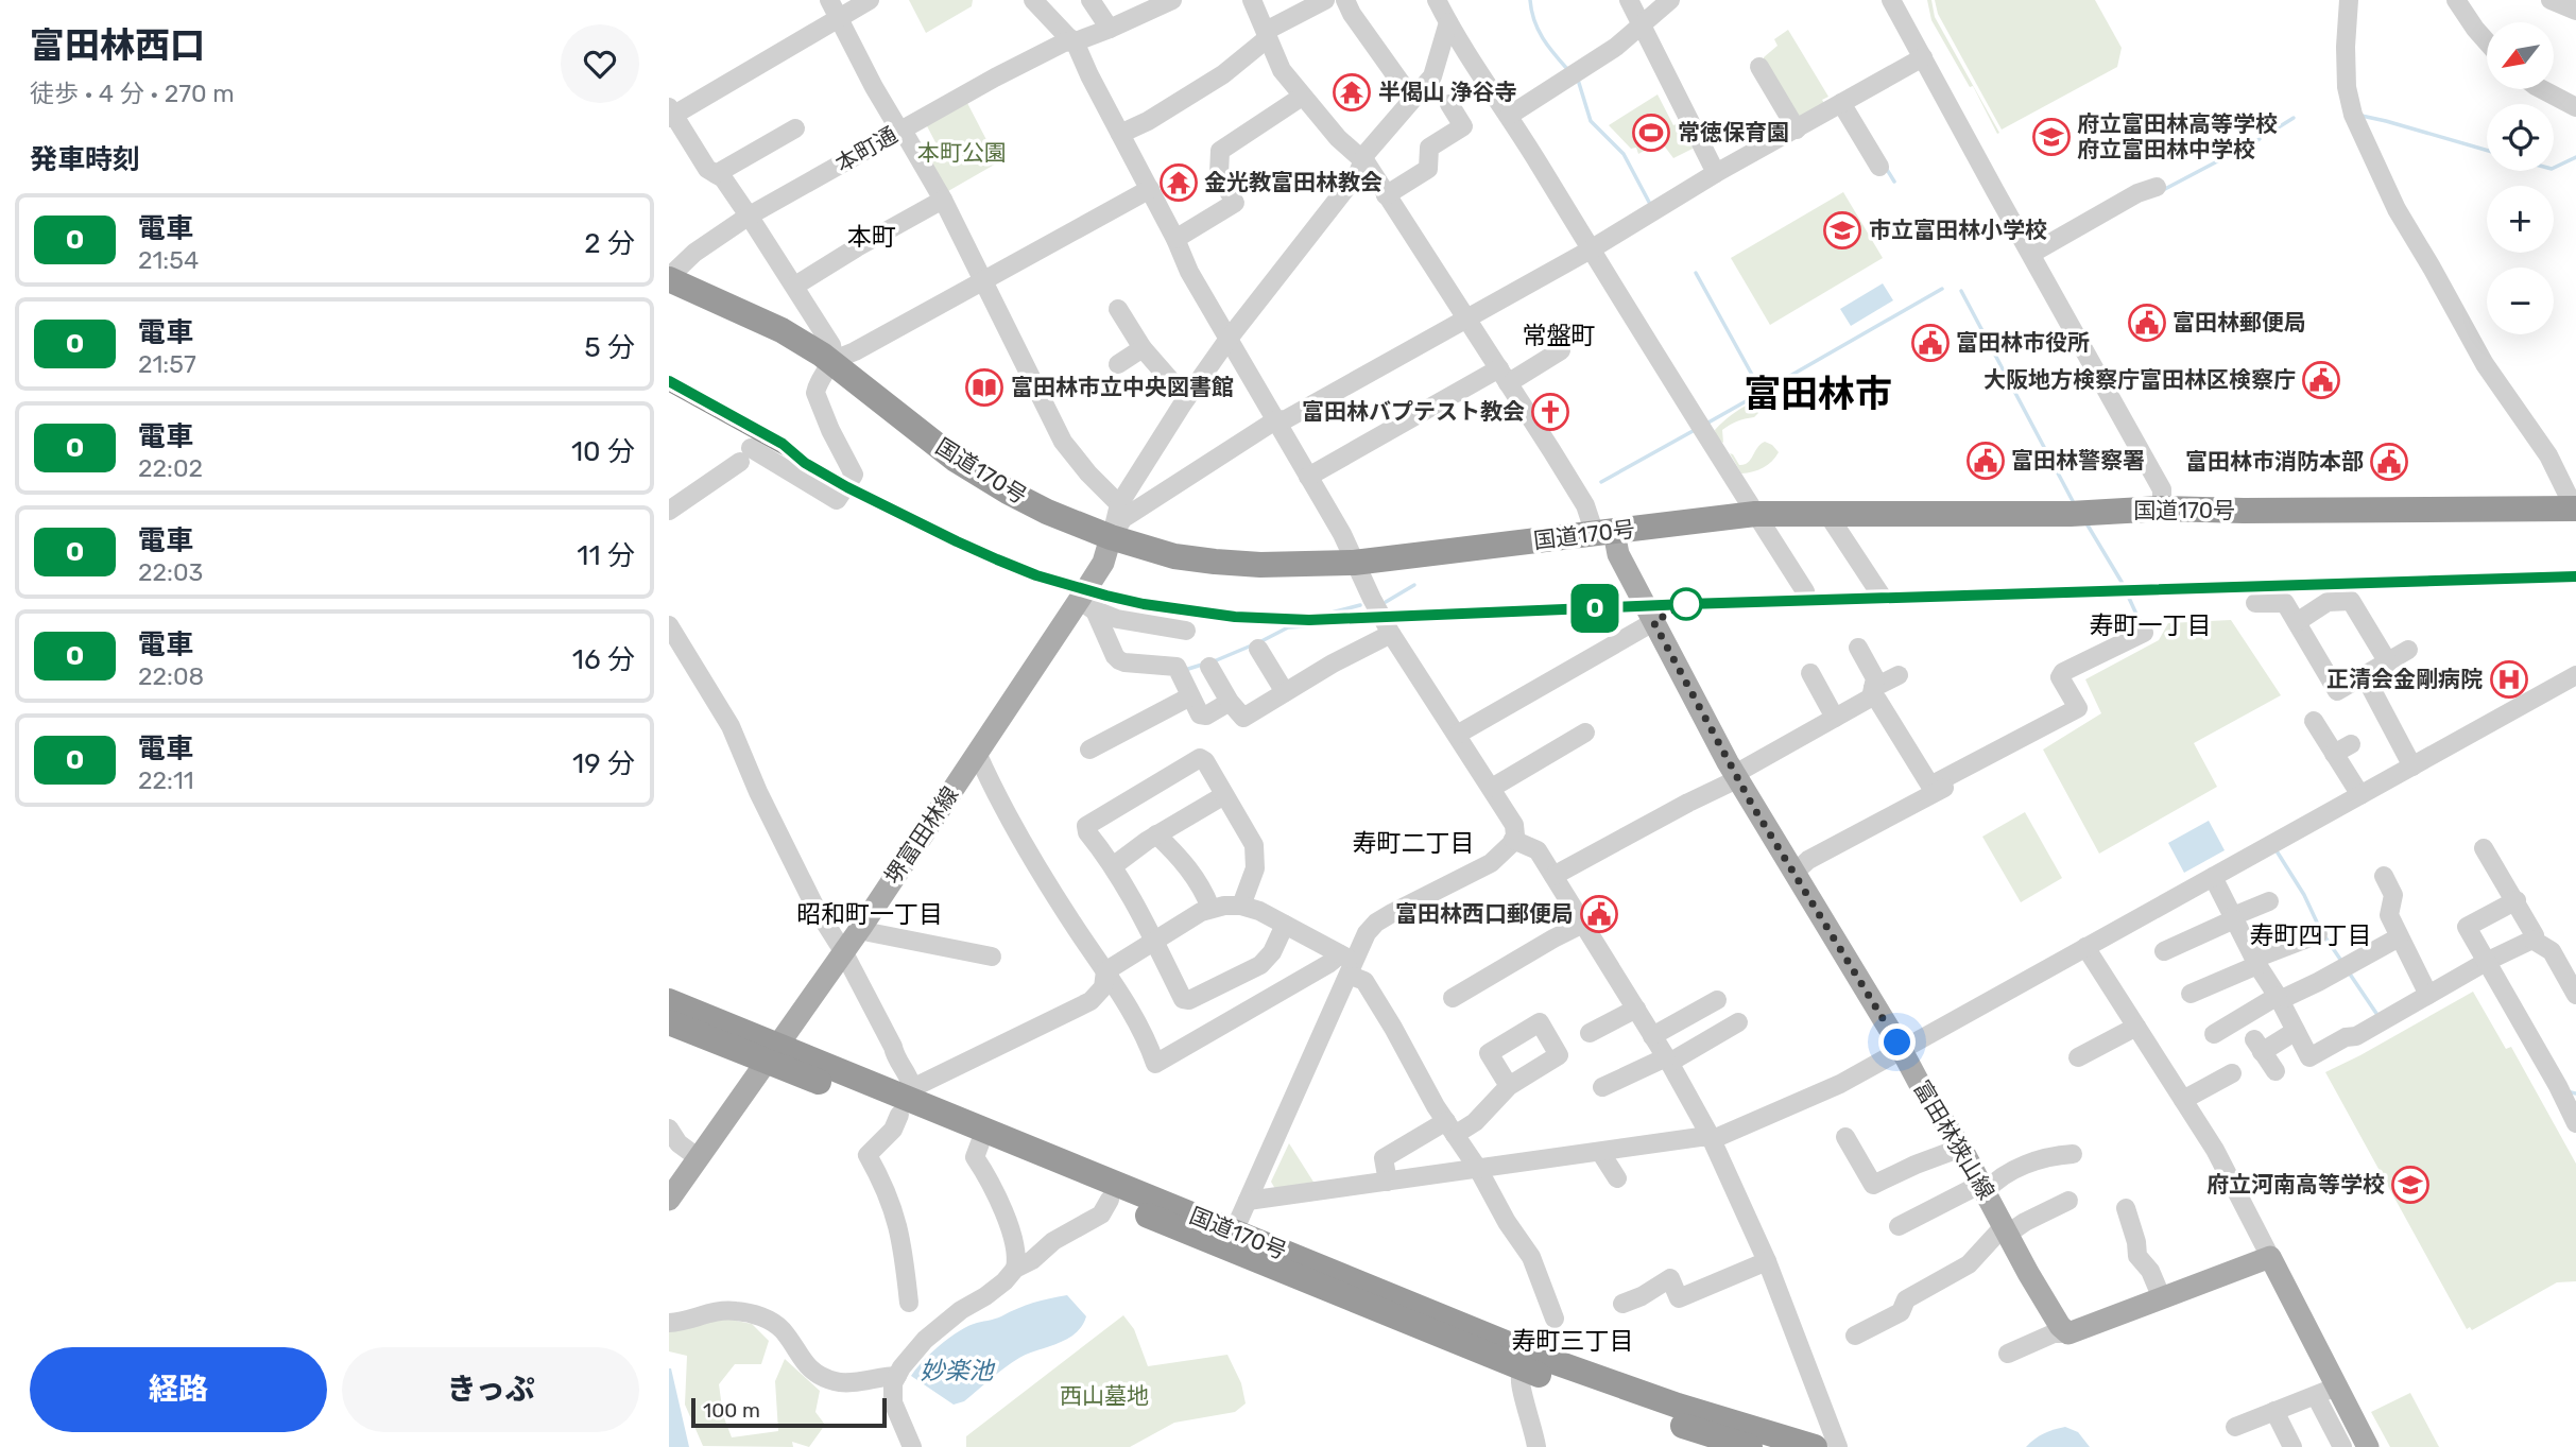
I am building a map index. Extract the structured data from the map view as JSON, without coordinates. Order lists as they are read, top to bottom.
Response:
{
  "streets": {
    "highway": ["国道170号"],
    "main road": ["堺富田林線", "富田林狭山線"],
    "street": ["本町通"]
  },
  "crossings": [
    ["本町通", "国道170号"],
    ["国道170号", "堺富田林線"],
    ["国道170号", "富田林狭山線"]
  ],
  "districts": [
    "本町",
    "常盤町",
    "富田林市",
    "寿町一丁目",
    "寿町二丁目",
    "昭和町一丁目",
    "寿町四丁目",
    "寿町三丁目"
  ],
  "water": ["妙楽池"],
  "parks": ["本町公園", "西山墓地"],
  "places": {
    "temple": ["半偈山 浄谷寺", "金光教富田林教会"],
    "sports": ["常徳保育園"],
    "school or university": ["府立富田林高等学校 府立富田林中学校", "市立富田林小学校", "府立河南高等学校"],
    "public building": [
      "富田林郵便局",
      "富田林市役所",
      "大阪地方検察庁富田林区検察庁",
      "富田林警察署",
      "富田林市消防本部",
      "富田林西口郵便局"
    ],
    "library": ["富田林市立中央図書館"],
    "church": ["富田林バプテスト教会"],
    "hospital": ["正清会金剛病院"]
  },
  "scale_bar": "100 m",
  "north": "bottom left",
  "page": {
    "heading": [
      ["富田林西口", "徒歩 · 4 分 · 270 m"],
      "発車時刻"
    ],
    "on_map": "O",
    "map_buttons": ["+", "−"],
    "list": [
      {
        "mark": "O",
        "name": "電車",
        "note": "21:54",
        "value": "2 分"
      },
      {
        "mark": "O",
        "name": "電車",
        "note": "21:57",
        "value": "5 分"
      },
      {
        "mark": "O",
        "name": "電車",
        "note": "22:02",
        "value": "10 分"
      },
      {
        "mark": "O",
        "name": "電車",
        "note": "22:03",
        "value": "11 分"
      },
      {
        "mark": "O",
        "name": "電車",
        "note": "22:08",
        "value": "16 分"
      },
      {
        "mark": "O",
        "name": "電車",
        "note": "22:11",
        "value": "19 分"
      }
    ],
    "buttons": ["経路", "きっぷ"],
    "scale": "100 m"
  }
}
